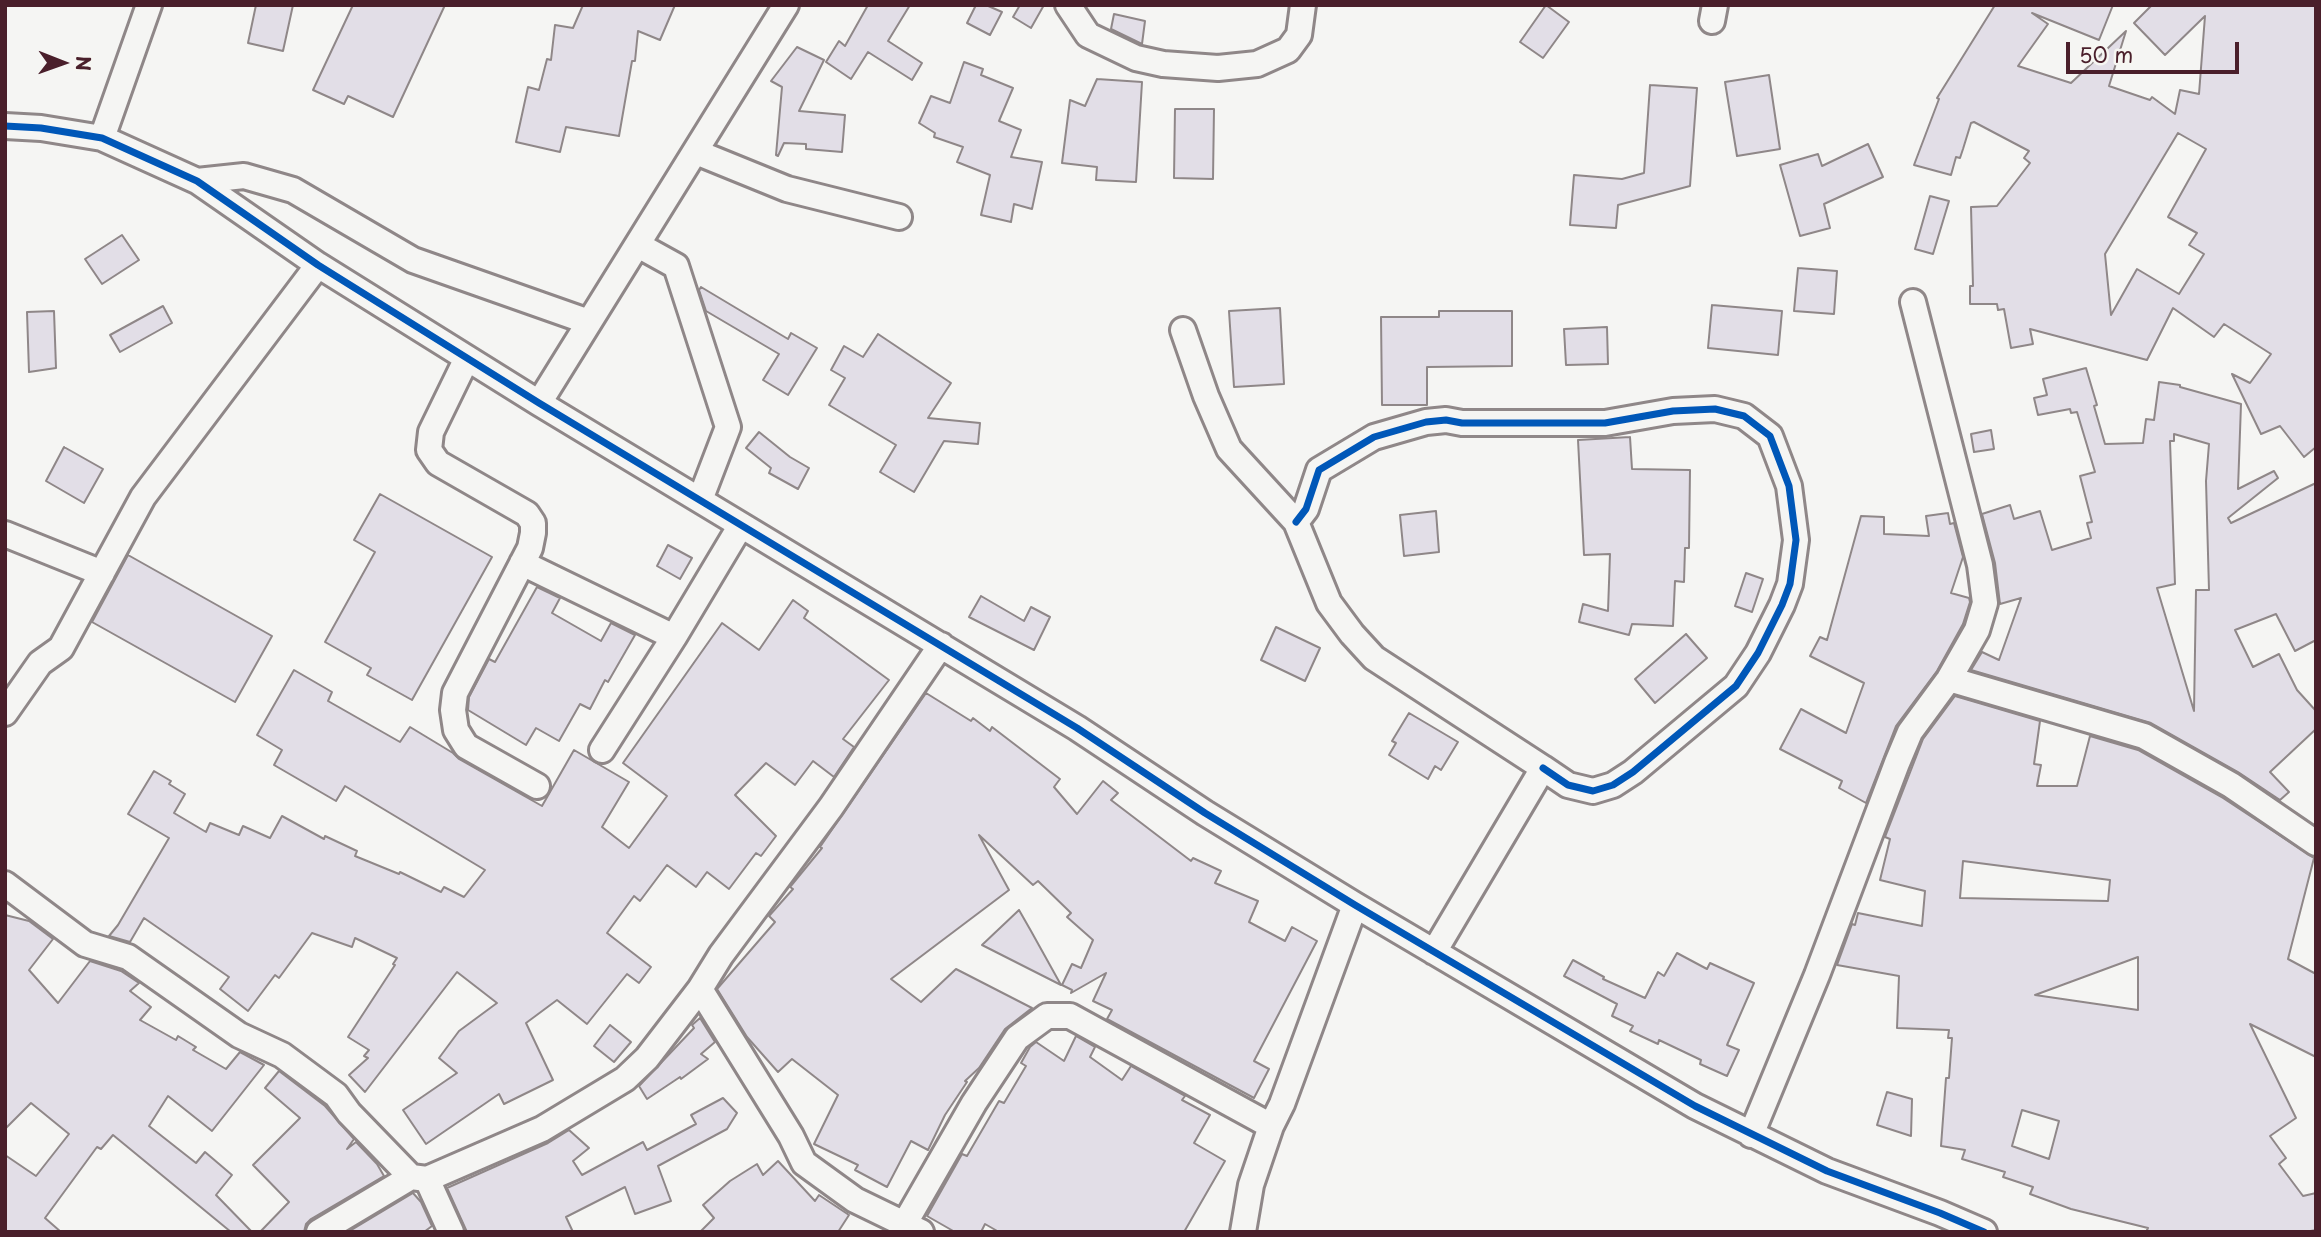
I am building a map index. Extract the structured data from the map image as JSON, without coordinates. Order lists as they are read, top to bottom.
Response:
{
  "scale_bar": "50 m",
  "north": "right"
}
